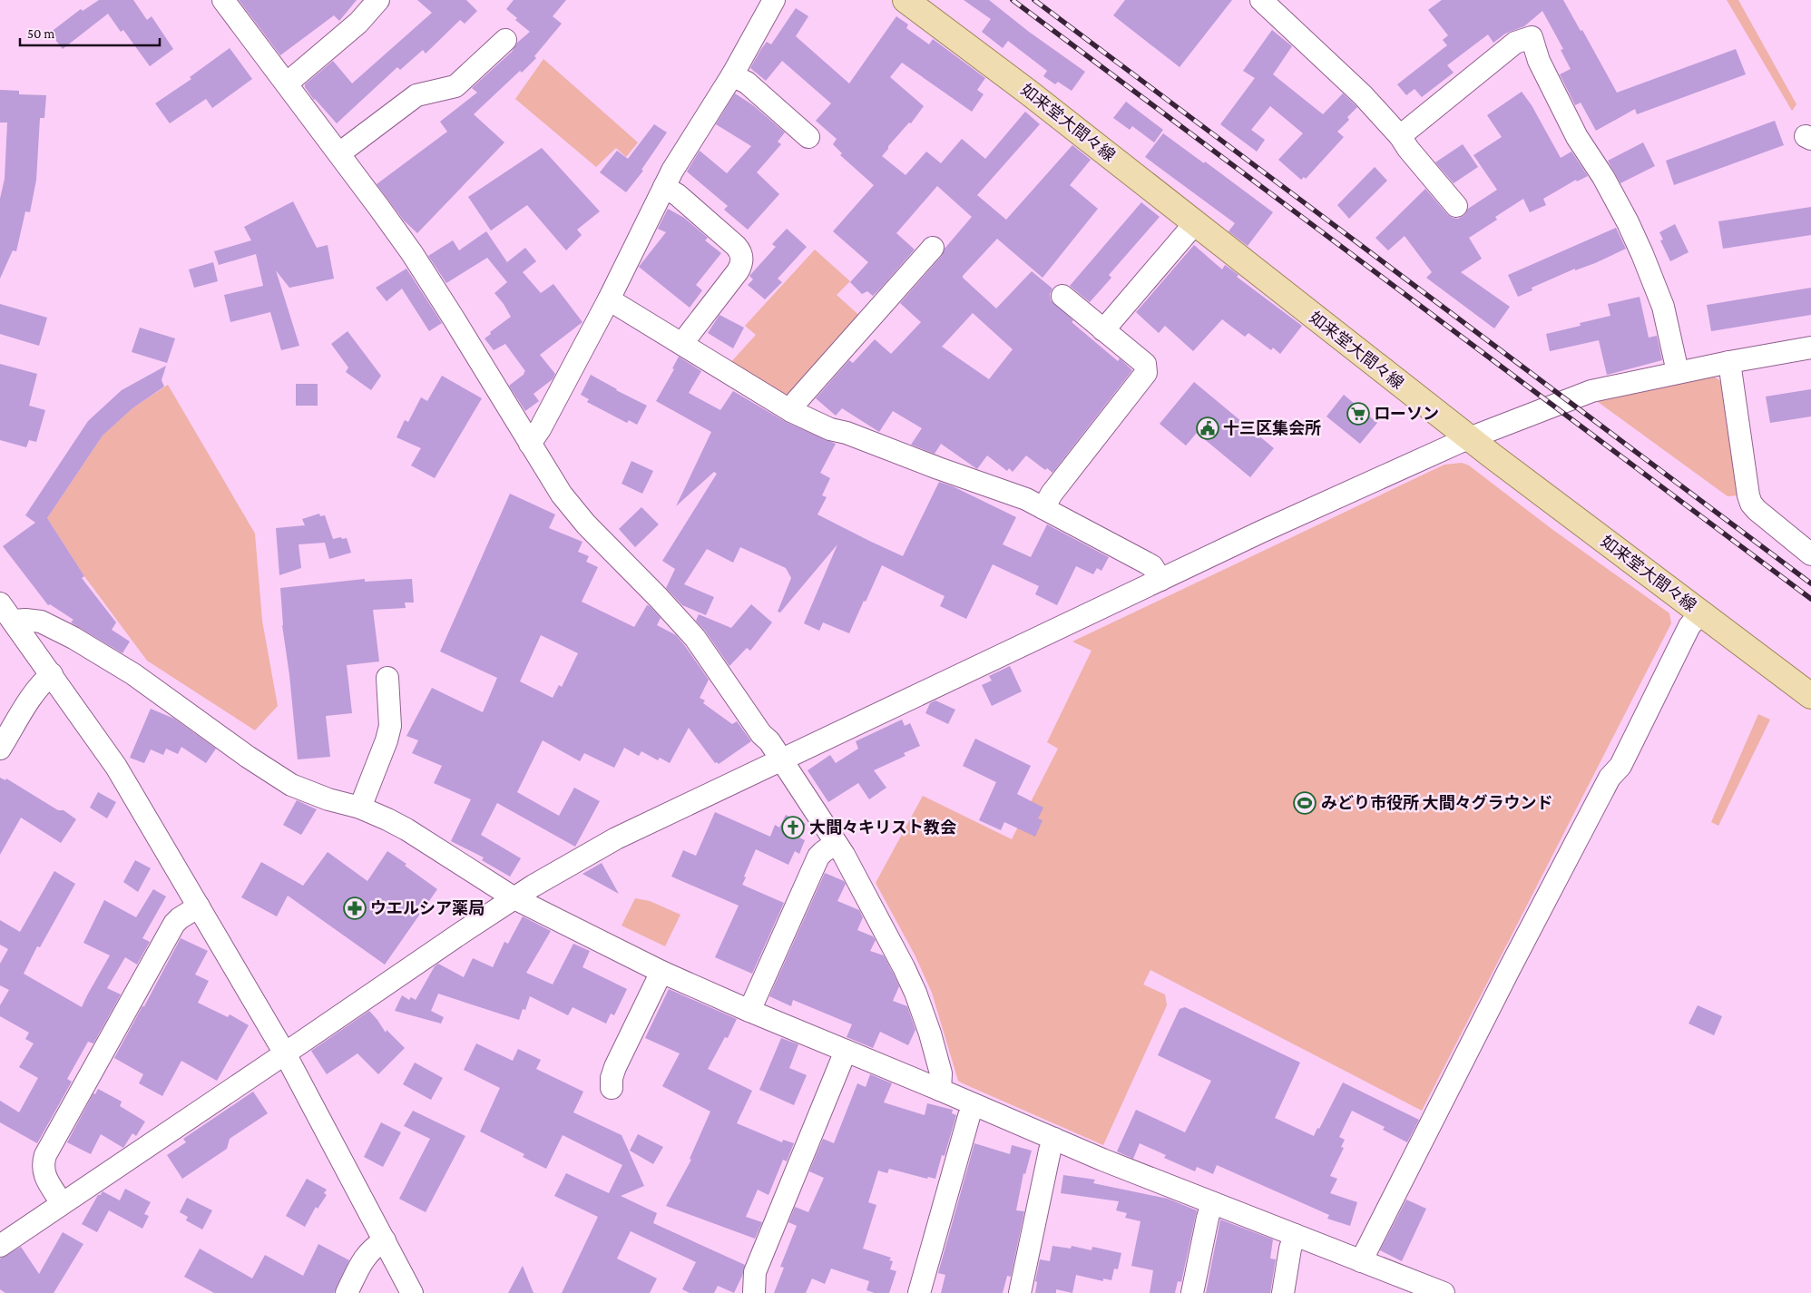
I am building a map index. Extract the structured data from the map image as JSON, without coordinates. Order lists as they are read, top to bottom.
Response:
{
  "streets": {
    "main road": ["如来堂大間々線"]
  },
  "places": {
    "supermarket": ["ローソン"],
    "public building": ["十三区集会所"],
    "sports": ["みどり市役所 大間々グラウンド"],
    "church": ["大間々キリスト教会"],
    "pharmacy": ["ウエルシア薬局"]
  },
  "scale_bar": "50 m"
}
